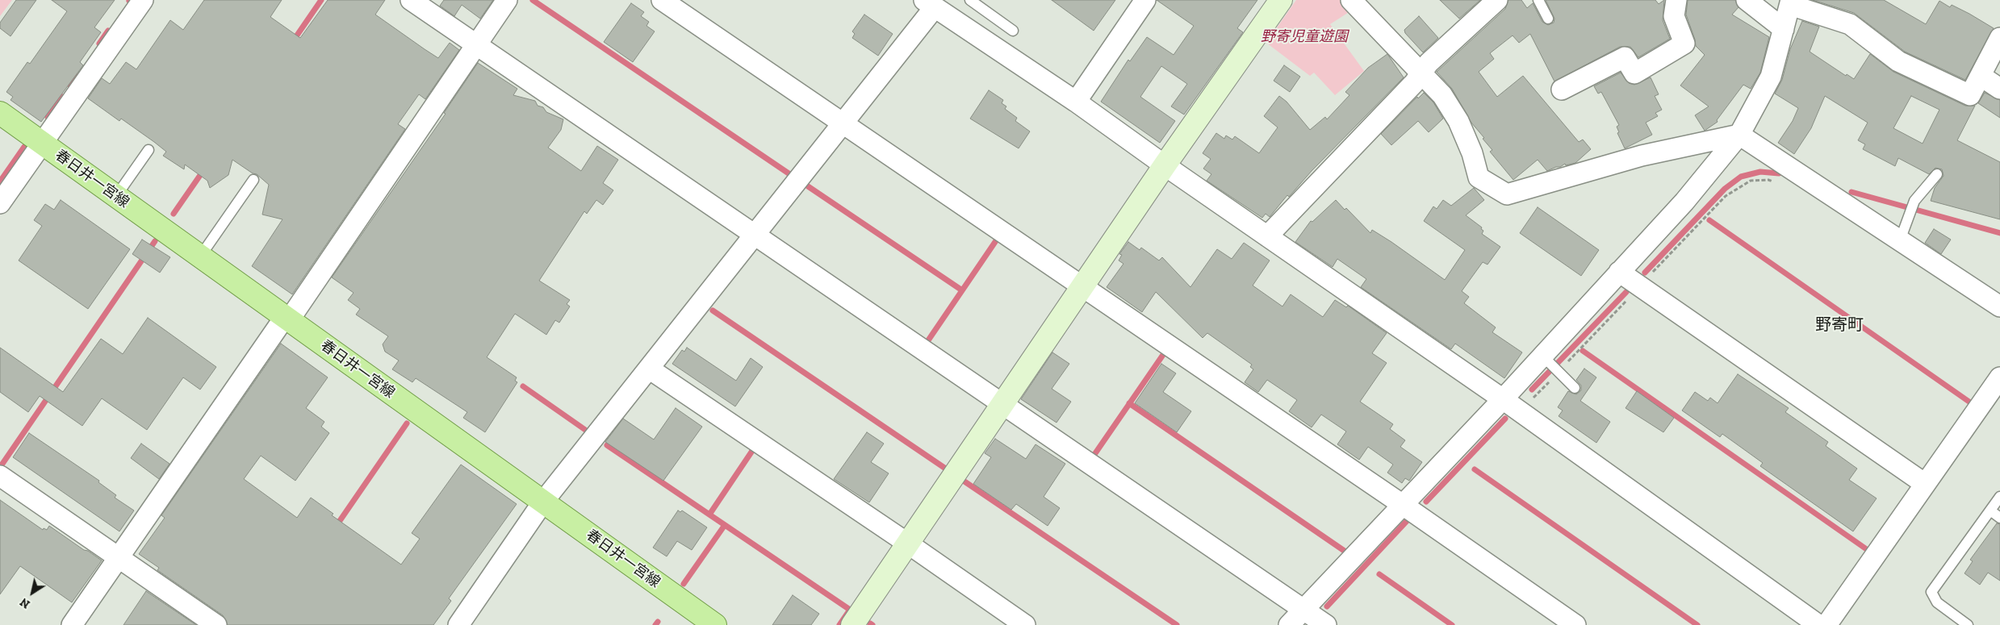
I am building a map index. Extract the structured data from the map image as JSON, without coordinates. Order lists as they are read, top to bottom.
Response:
{
  "streets": {
    "main road": ["春日井一宮線"]
  },
  "districts": ["野寄町"],
  "parks": ["野寄児童遊園"],
  "north": "bottom left"
}
